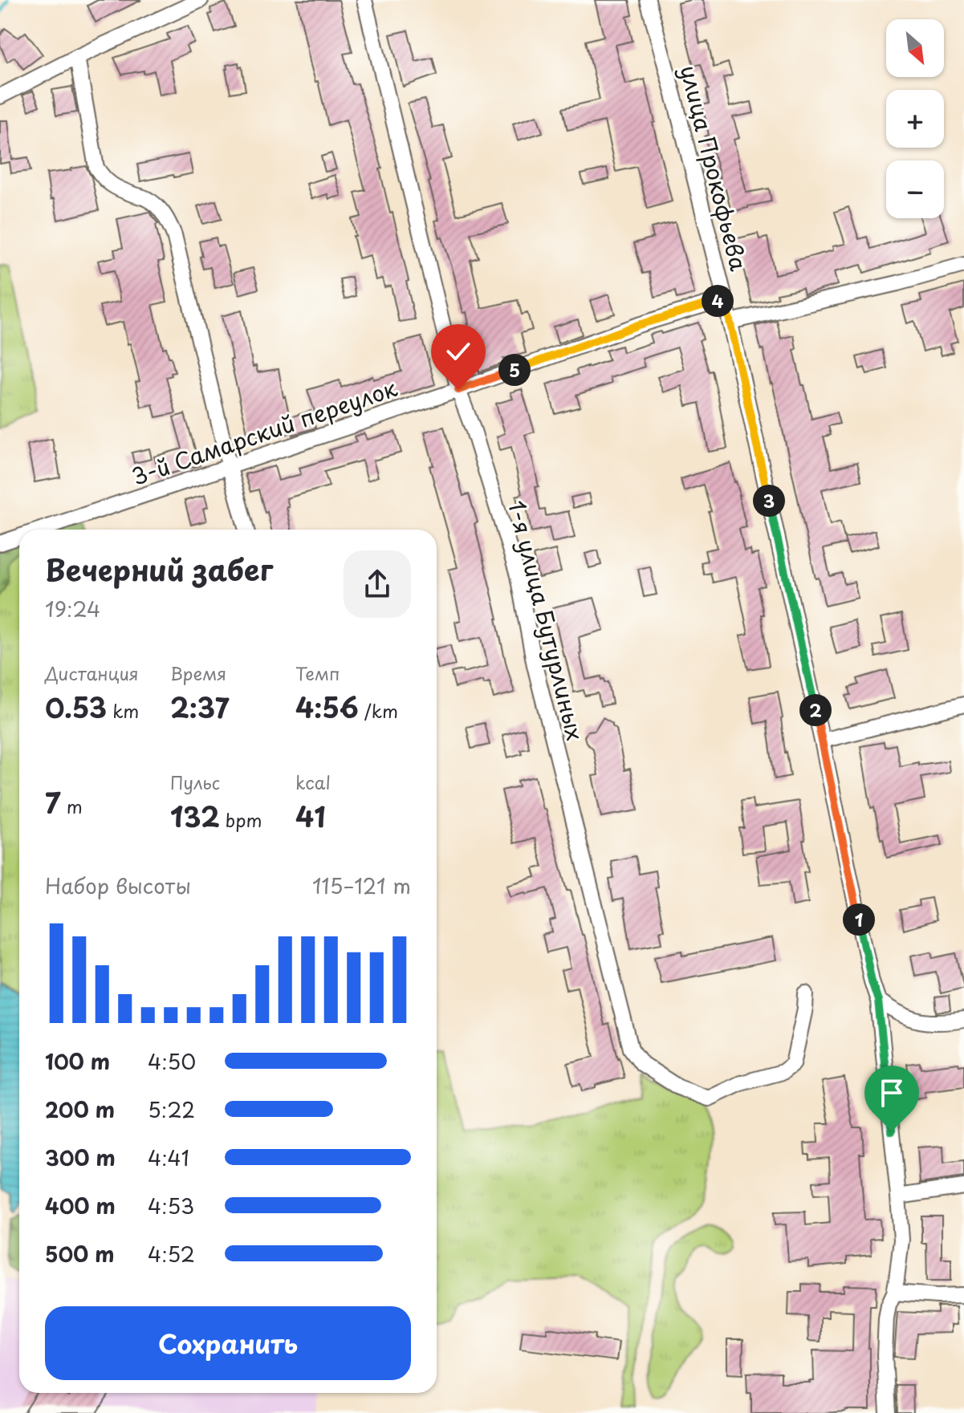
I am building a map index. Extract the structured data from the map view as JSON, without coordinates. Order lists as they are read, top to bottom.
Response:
{
  "streets": {
    "street": ["улица Прокофьева", "3-й Самарский переулок", "1-я улица Бутурлиных"]
  },
  "crossings": [
    ["улица Прокофьева", "3-й Самарский переулок"],
    ["3-й Самарский переулок", "1-я улица Бутурлиных"]
  ],
  "north": "bottom right",
  "page": {
    "map_buttons": ["+", "−"],
    "pins": [
      "4",
      "5",
      "3",
      "2",
      "1"
    ],
    "heading": ["Вечерний забег", "19:24"],
    "stats": [
      ["Дистанция", "0.53 km"],
      ["Время", "2:37"],
      ["Темп", "4:56 /km"],
      ["7 m"],
      ["Пульс", "132 bpm"],
      ["kcal", "41"]
    ],
    "chart": ["Набор высоты", "115–121 m"],
    "list": [
      {
        "name": "100 m",
        "note": "4:50"
      },
      {
        "name": "200 m",
        "note": "5:22"
      },
      {
        "name": "300 m",
        "note": "4:41"
      },
      {
        "name": "400 m",
        "note": "4:53"
      },
      {
        "name": "500 m",
        "note": "4:52"
      }
    ],
    "buttons": "Сохранить"
  }
}
